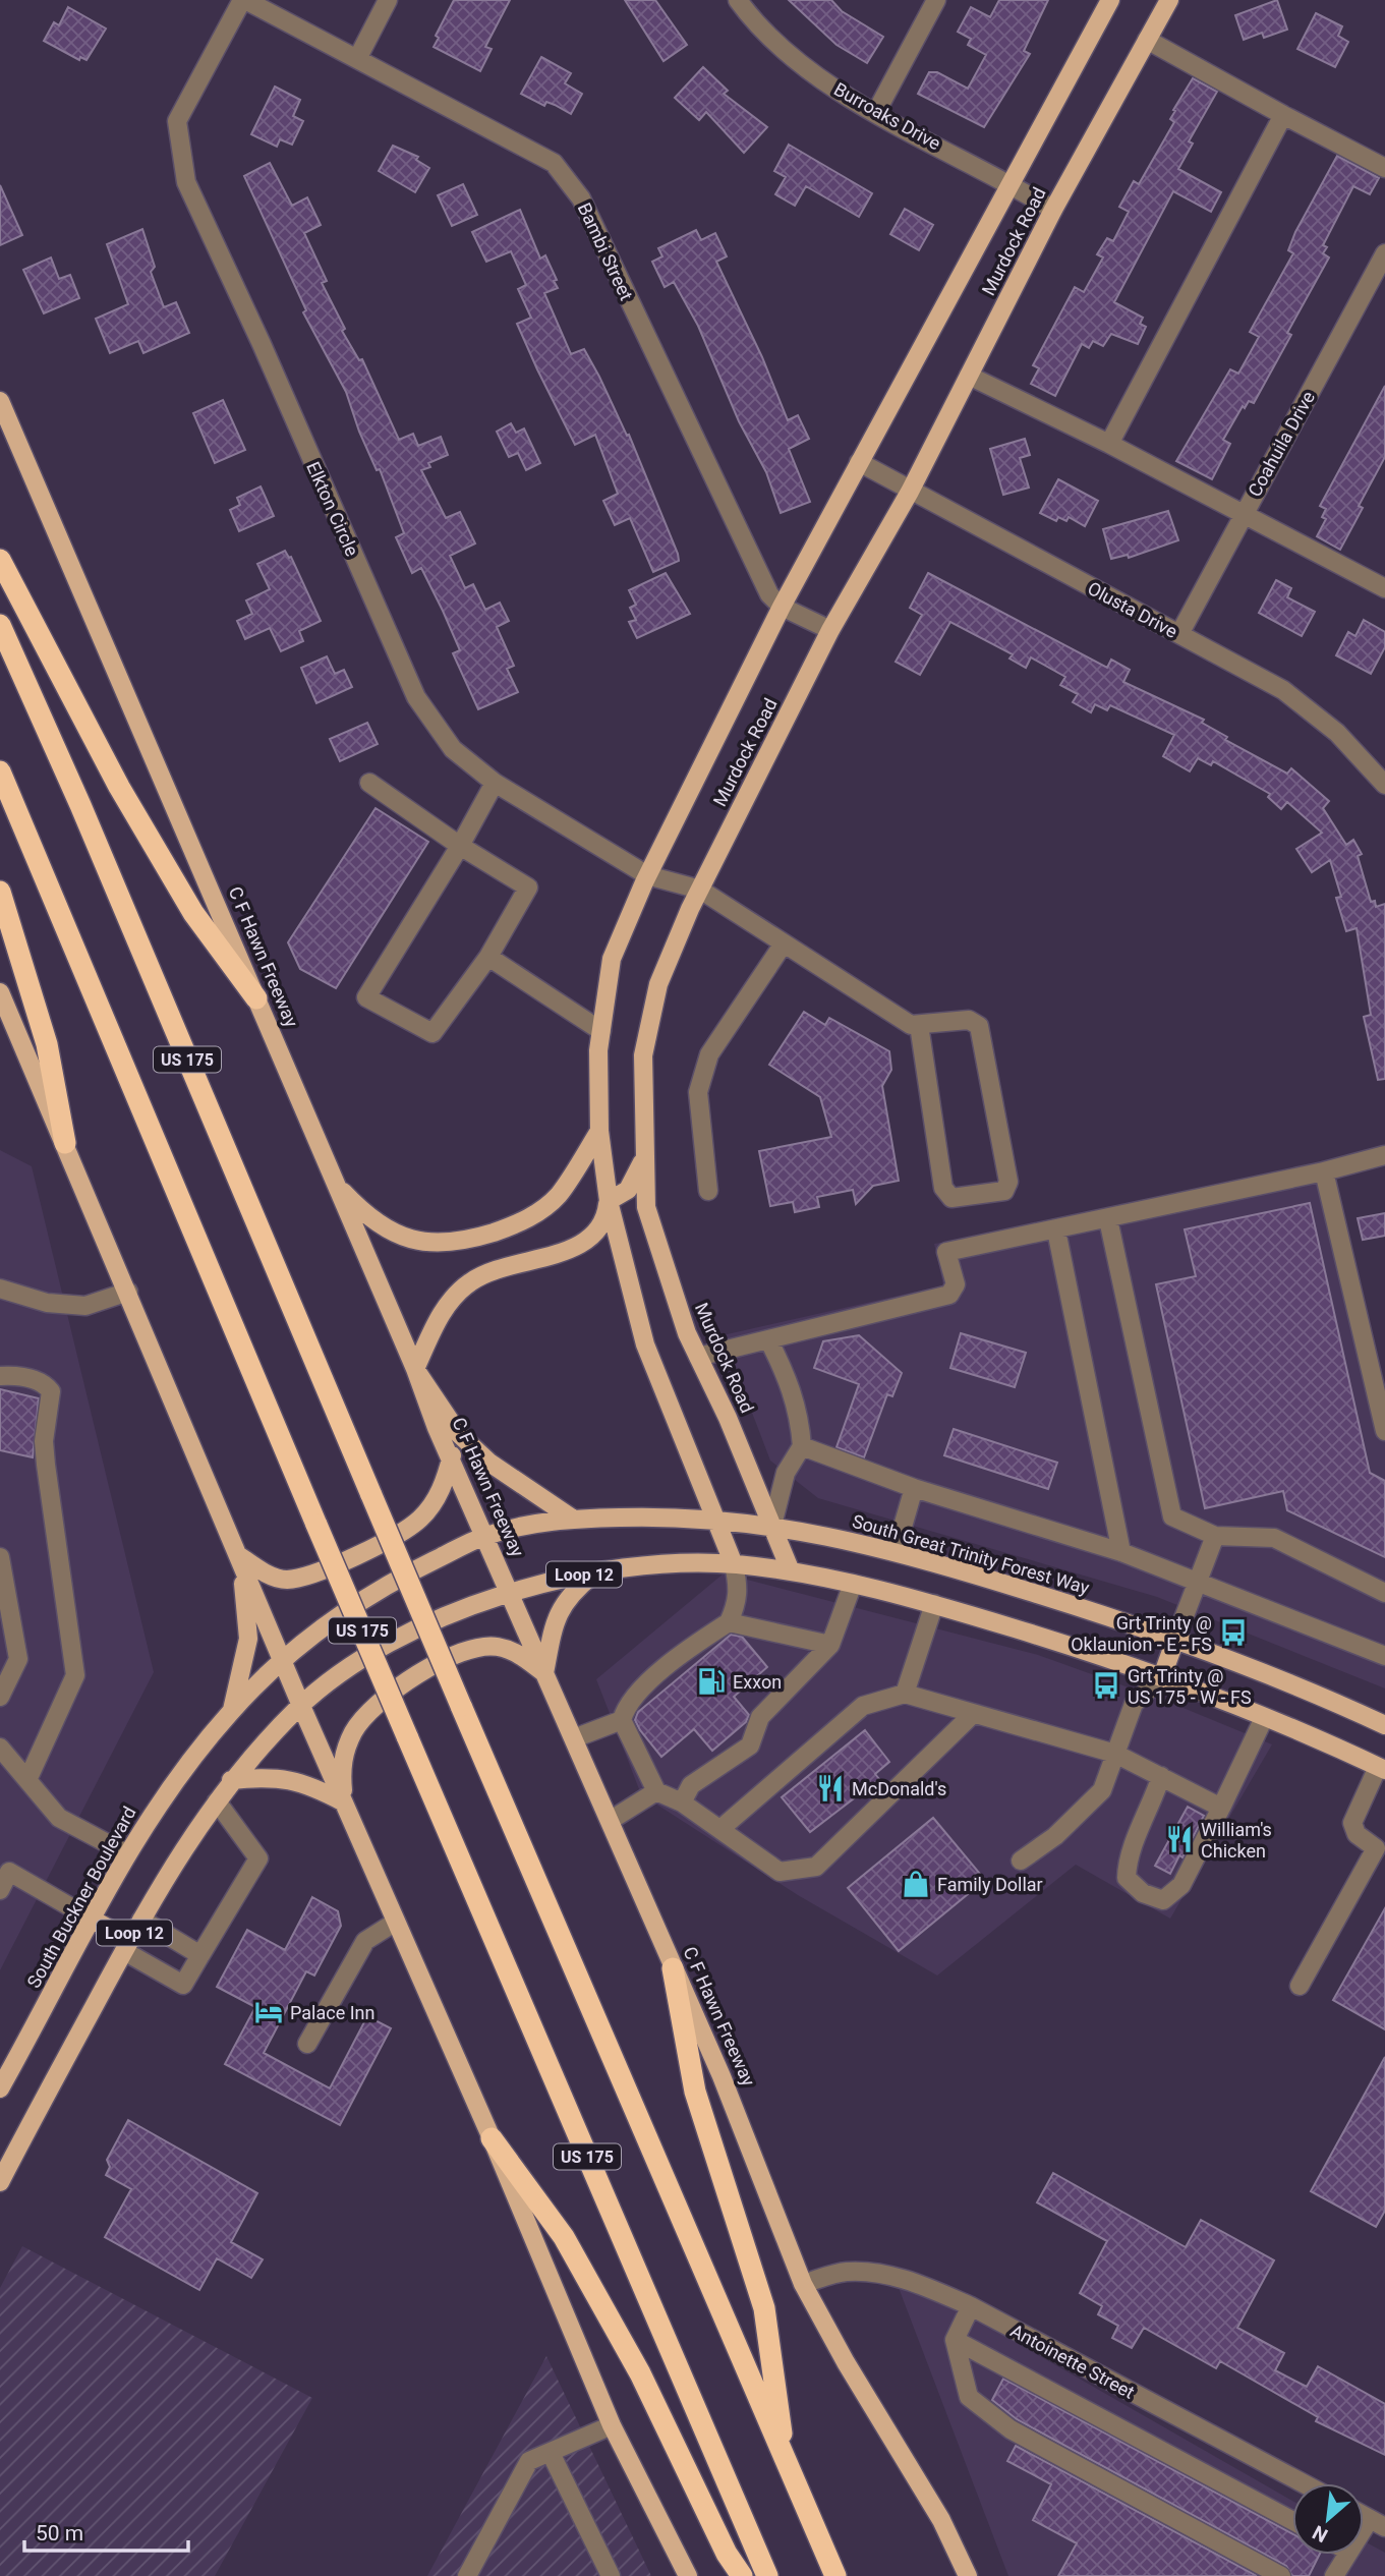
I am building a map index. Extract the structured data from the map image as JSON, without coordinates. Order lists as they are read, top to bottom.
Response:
{
  "streets": {
    "highway": ["US 175"],
    "main road": [
      "Murdock Road",
      "C F Hawn Freeway",
      "South Great Trinity Forest Way",
      "Loop 12",
      "South Buckner Boulevard"
    ],
    "street": [
      "Burroaks Drive",
      "Bambi Street",
      "Coahuila Drive",
      "Elkton Circle",
      "Olusta Drive",
      "Antoinette Street"
    ]
  },
  "crossings": [
    ["Burroaks Drive", "Murdock Road"],
    ["Murdock Road", "Bambi Street"],
    ["Murdock Road", "Elkton Circle"],
    ["Murdock Road", "Olusta Drive"],
    ["Murdock Road", "South Great Trinity Forest Way"],
    ["Murdock Road", "Loop 12"],
    ["Bambi Street", "Elkton Circle"],
    ["Coahuila Drive", "Olusta Drive"],
    ["C F Hawn Freeway", "South Great Trinity Forest Way"],
    ["C F Hawn Freeway", "Loop 12"],
    ["C F Hawn Freeway", "South Buckner Boulevard"],
    ["C F Hawn Freeway", "Antoinette Street"],
    ["South Great Trinity Forest Way", "South Buckner Boulevard"]
  ],
  "places": {
    "bus stop": ["Grt Trinty @ Oklaunion - E - FS", "Grt Trinty @ US 175 - W - FS"],
    "fuel station": ["Exxon"],
    "restaurant": ["McDonald's", "William's Chicken"],
    "shop": ["Family Dollar"],
    "hotel": ["Palace Inn"]
  },
  "scale_bar": "50 m",
  "north": "bottom left"
}
